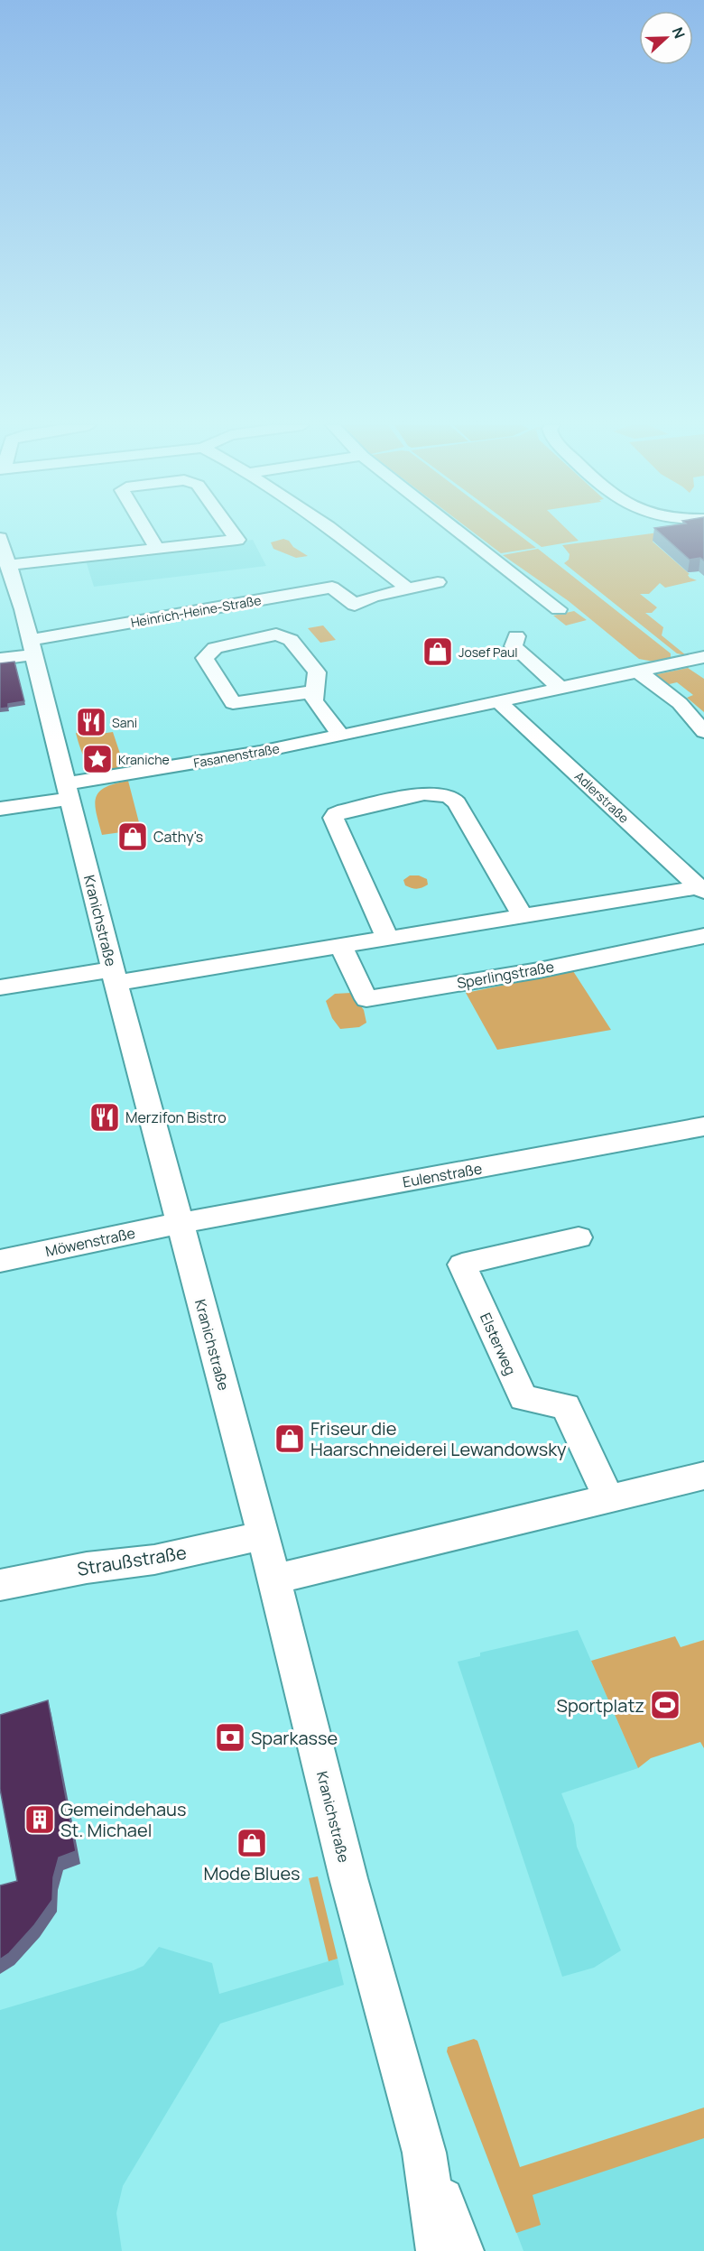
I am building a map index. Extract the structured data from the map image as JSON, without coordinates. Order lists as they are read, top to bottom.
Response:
{
  "streets": {
    "street": [
      "Heinrich-Heine-Straße",
      "Fasanenstraße",
      "Adlerstraße",
      "Kranichstraße",
      "Sperlingstraße",
      "Eulenstraße",
      "Möwenstraße",
      "Elsterweg",
      "Straußstraße"
    ]
  },
  "crossings": [
    ["Heinrich-Heine-Straße", "Kranichstraße"],
    ["Fasanenstraße", "Adlerstraße"],
    ["Fasanenstraße", "Kranichstraße"],
    ["Kranichstraße", "Eulenstraße"],
    ["Kranichstraße", "Möwenstraße"],
    ["Kranichstraße", "Straußstraße"],
    ["Eulenstraße", "Möwenstraße"]
  ],
  "places": {
    "shop": [
      "Josef Paul",
      "Cathy's",
      "Friseur die Haarschneiderei Lewandowsky",
      "Mode Blues"
    ],
    "restaurant": ["Sani", "Merzifon Bistro"],
    "place": ["Kraniche"],
    "sports": ["Sportplatz"],
    "bank": ["Sparkasse"],
    "building": ["Gemeindehaus St. Michael"]
  },
  "north": "right"
}
